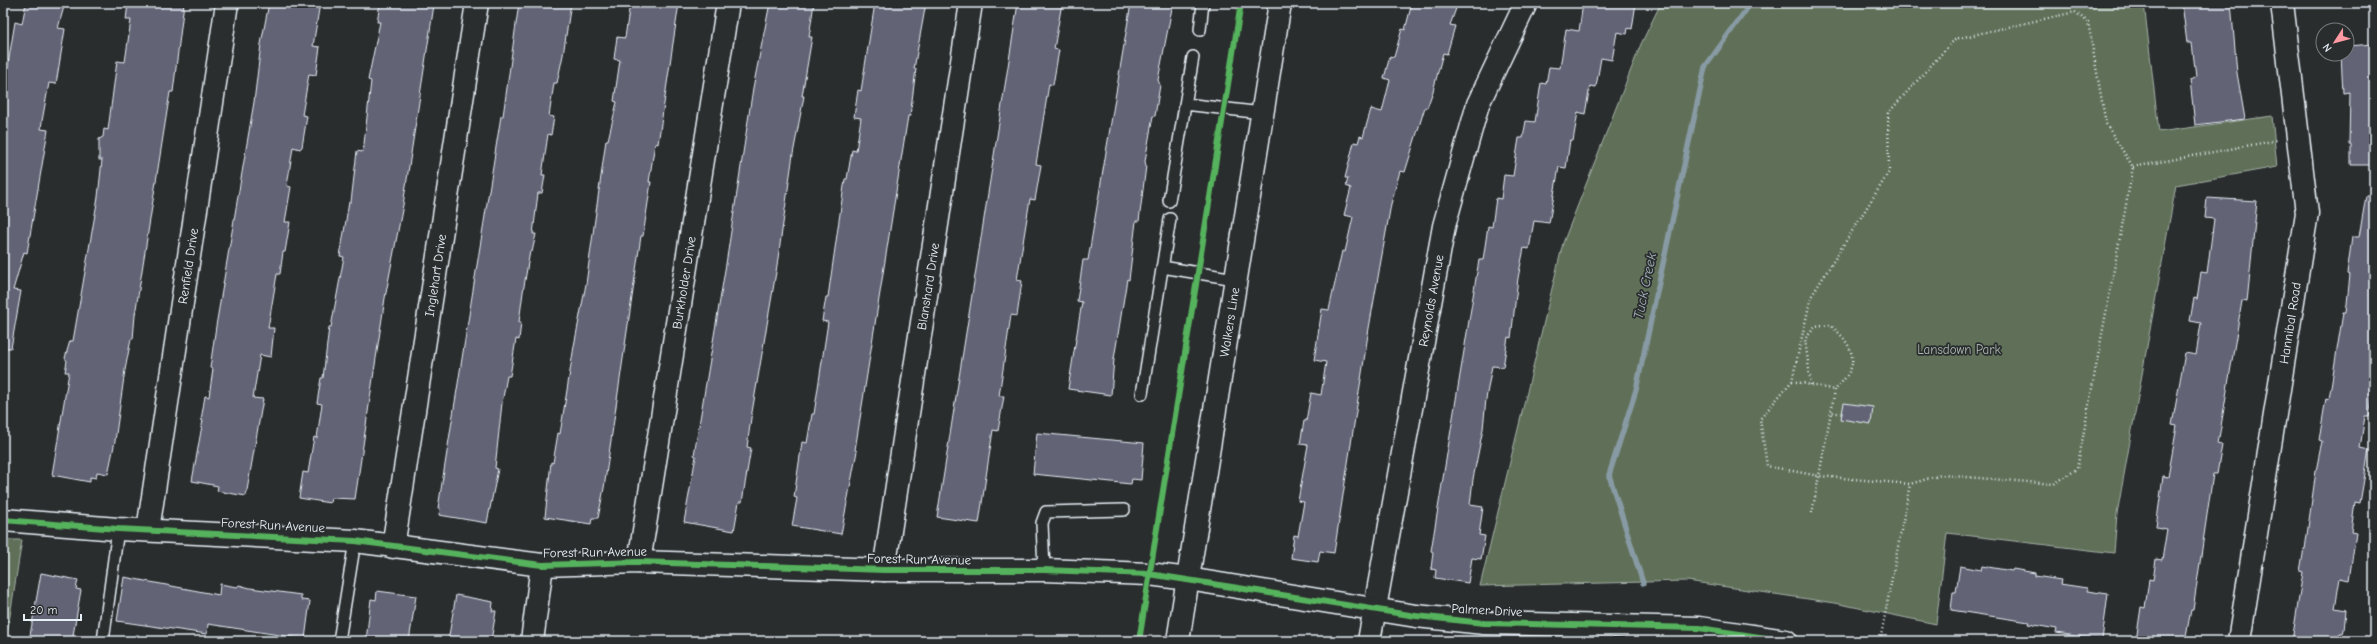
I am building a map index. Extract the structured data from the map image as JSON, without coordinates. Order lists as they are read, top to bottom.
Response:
{
  "streets": {
    "street": [
      "Renfield Drive",
      "Inglehart Drive",
      "Burkholder Drive",
      "Blanshard Drive",
      "Reynolds Avenue",
      "Walkers Line",
      "Hannibal Road",
      "Forest Run Avenue",
      "Palmer Drive"
    ]
  },
  "crossings": [
    ["Renfield Drive", "Forest Run Avenue"],
    ["Inglehart Drive", "Forest Run Avenue"],
    ["Burkholder Drive", "Forest Run Avenue"],
    ["Blanshard Drive", "Forest Run Avenue"],
    ["Reynolds Avenue", "Palmer Drive"],
    ["Walkers Line", "Forest Run Avenue"],
    ["Walkers Line", "Palmer Drive"],
    ["Forest Run Avenue", "Palmer Drive"]
  ],
  "water": ["Tuck Creek"],
  "parks": ["Lansdown Park"],
  "scale_bar": "20 m",
  "north": "bottom left"
}
